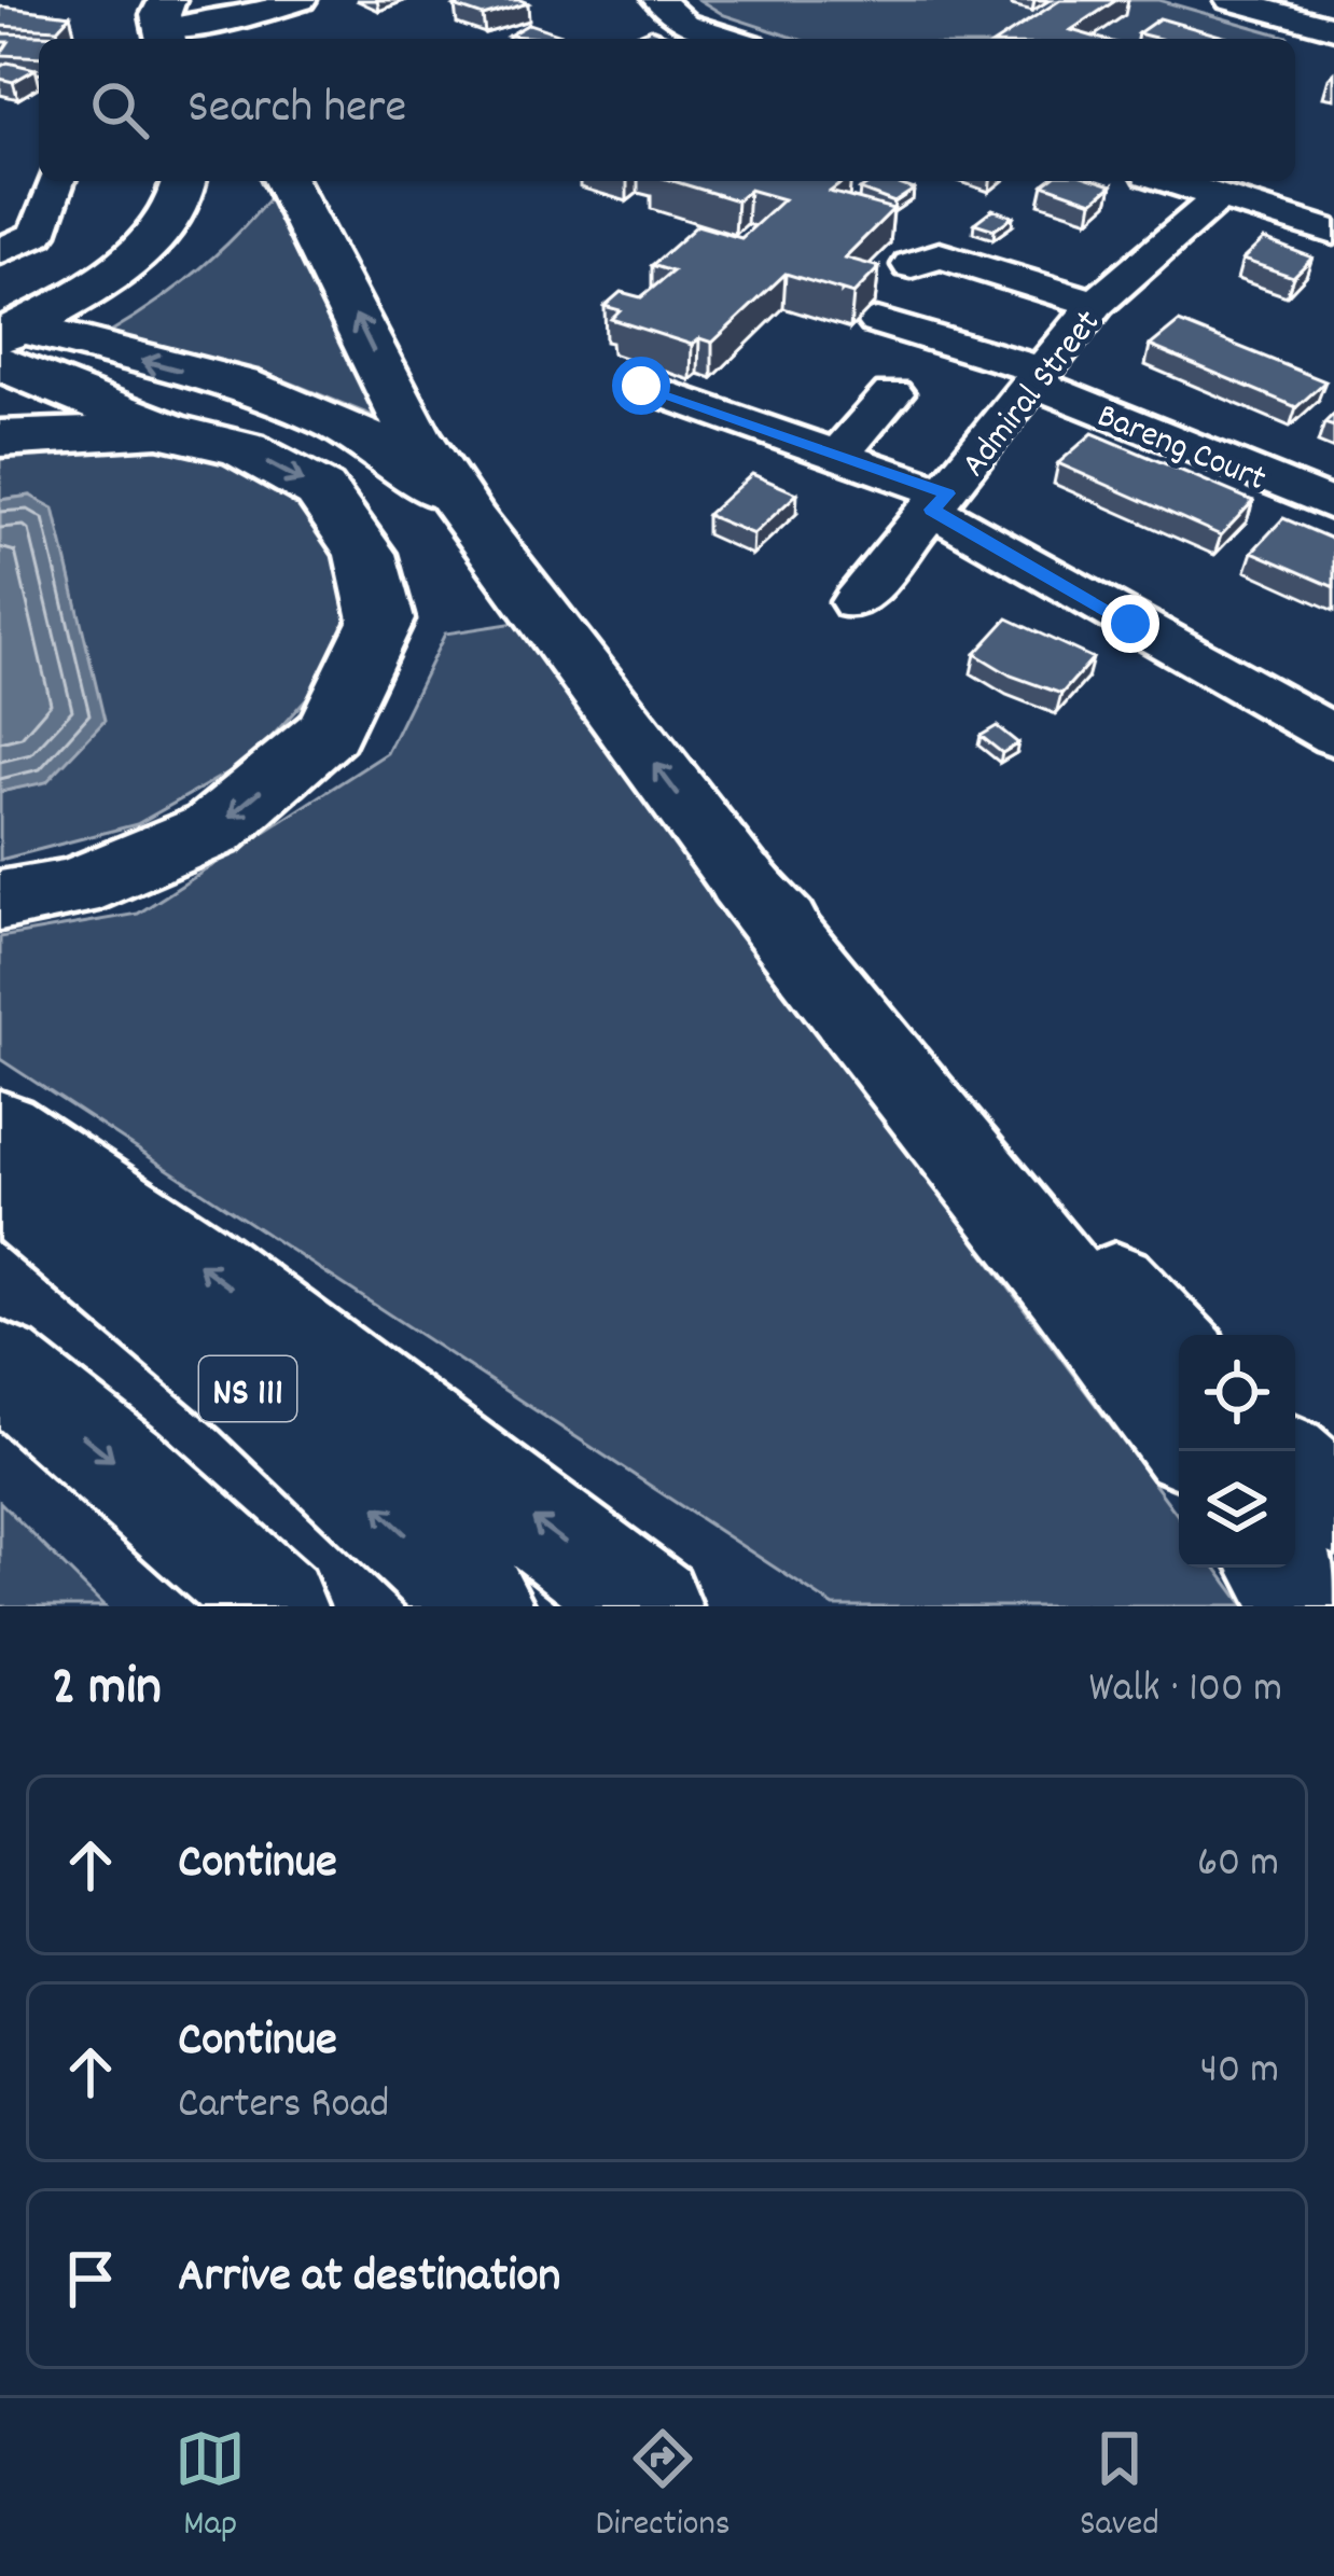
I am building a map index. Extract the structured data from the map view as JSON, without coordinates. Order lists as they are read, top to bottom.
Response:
{
  "streets": {
    "highway": ["NS 111"],
    "street": ["Admiral Street", "Bareng Court"]
  },
  "crossings": [
    ["Admiral Street", "Bareng Court"]
  ],
  "page": {
    "search": "Search here",
    "heading": ["2 min", "Walk · 100 m"],
    "list": [
      ["Continue", "60 m"],
      ["Continue", "Carters Road", "40 m"],
      "Arrive at destination"
    ],
    "nav": ["Map", "Directions", "Saved"]
  }
}
